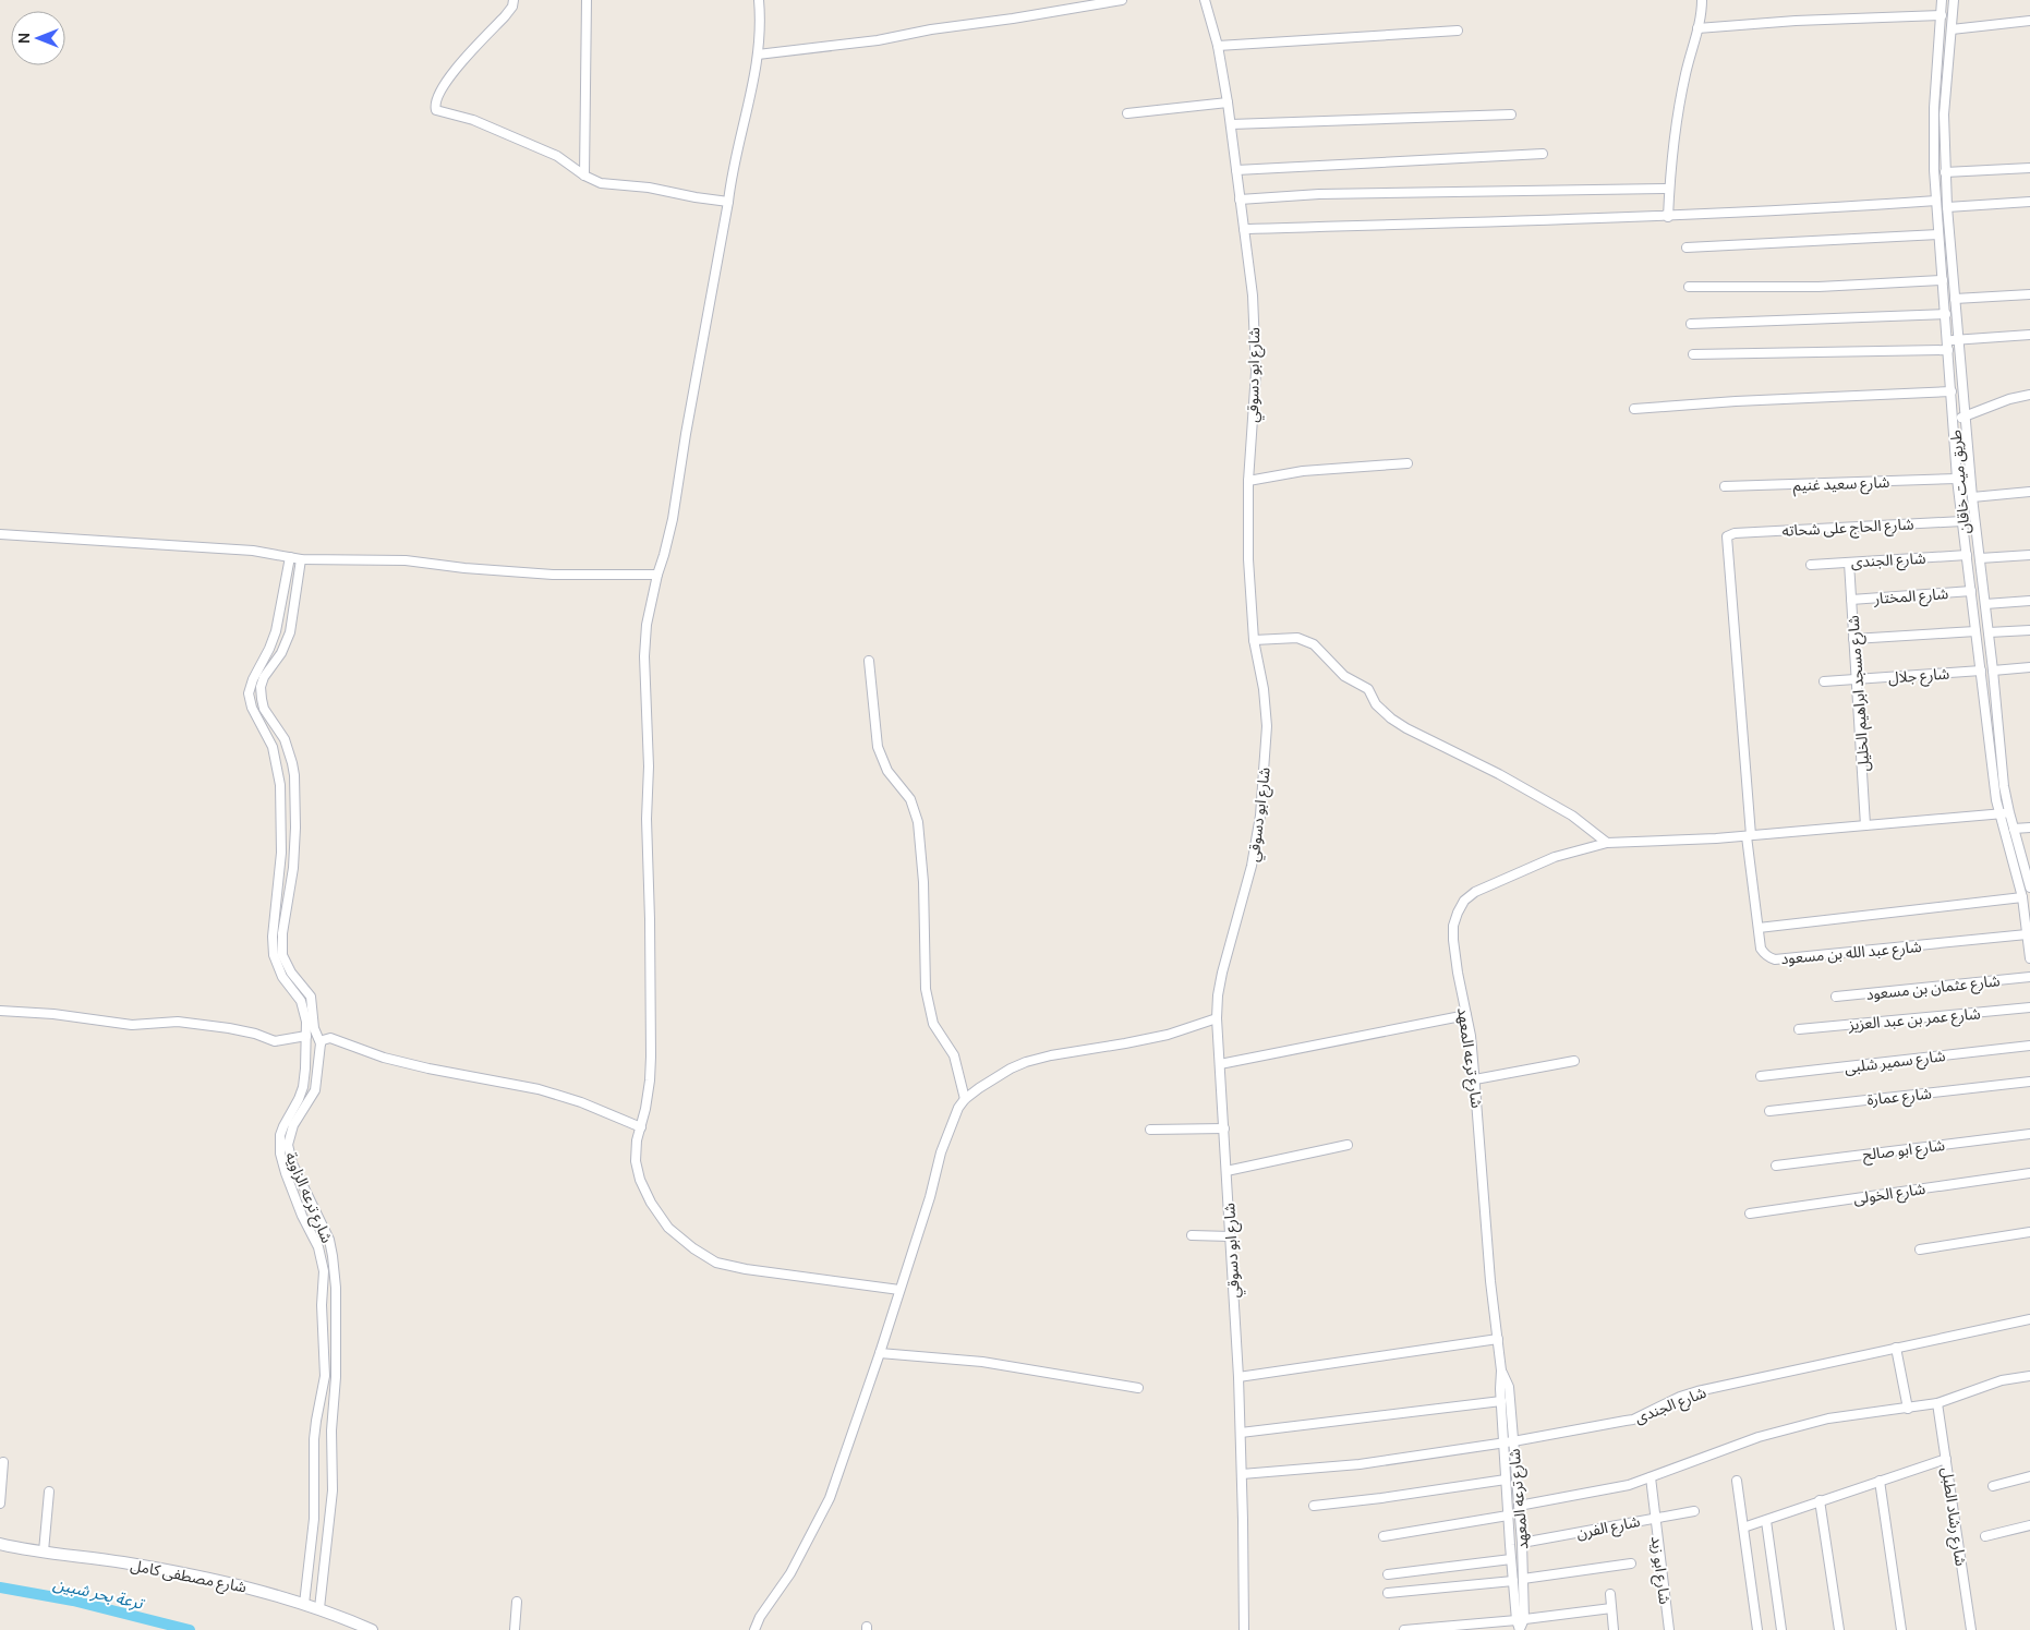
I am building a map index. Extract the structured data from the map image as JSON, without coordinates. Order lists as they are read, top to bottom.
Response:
{
  "streets": {
    "main road": ["شارع مصطفى كامل"],
    "street": [
      "شارع ابو دسوقي",
      "طريق ميت خاقان",
      "شارع سعيد غنيم",
      "شارع الحاج على شحاته",
      "شارع الجندى",
      "شارع المختار",
      "شارع جلال",
      "شارع مسجد ابراهيم الخليل",
      "شارع عبد الله بن مسعود",
      "شارع عثمان بن مسعود",
      "شارع عمر بن عبد العزيز",
      "شارع ترعه المعهد",
      "شارع سمير شلبى",
      "شارع عمارة",
      "شارع ابو صالح",
      "شارع الخولى",
      "شارع ترعه الزاوية",
      "شارع رشاد الطبل",
      "شارع الفرن",
      "شارع ابو زيد"
    ]
  },
  "crossings": [
    ["شارع ابو دسوقي", "شارع الجندى"],
    ["طريق ميت خاقان", "شارع سعيد غنيم"],
    ["طريق ميت خاقان", "شارع الحاج على شحاته"],
    ["طريق ميت خاقان", "شارع الجندى"],
    ["طريق ميت خاقان", "شارع المختار"],
    ["طريق ميت خاقان", "شارع جلال"],
    ["طريق ميت خاقان", "شارع عبد الله بن مسعود"],
    ["طريق ميت خاقان", "شارع ترعه المعهد"],
    ["شارع الحاج على شحاته", "شارع عبد الله بن مسعود"],
    ["شارع الجندى", "شارع مسجد ابراهيم الخليل"],
    ["شارع الجندى", "شارع ترعه المعهد"],
    ["شارع المختار", "شارع مسجد ابراهيم الخليل"],
    ["شارع جلال", "شارع مسجد ابراهيم الخليل"],
    ["شارع مسجد ابراهيم الخليل", "شارع ترعه المعهد"],
    ["شارع عبد الله بن مسعود", "شارع ترعه المعهد"],
    ["شارع ترعه المعهد", "شارع الفرن"],
    ["شارع ترعه الزاوية", "شارع مصطفى كامل"],
    ["شارع الفرن", "شارع ابو زيد"]
  ],
  "water": ["ترعة بحر شبين"],
  "north": "left"
}
